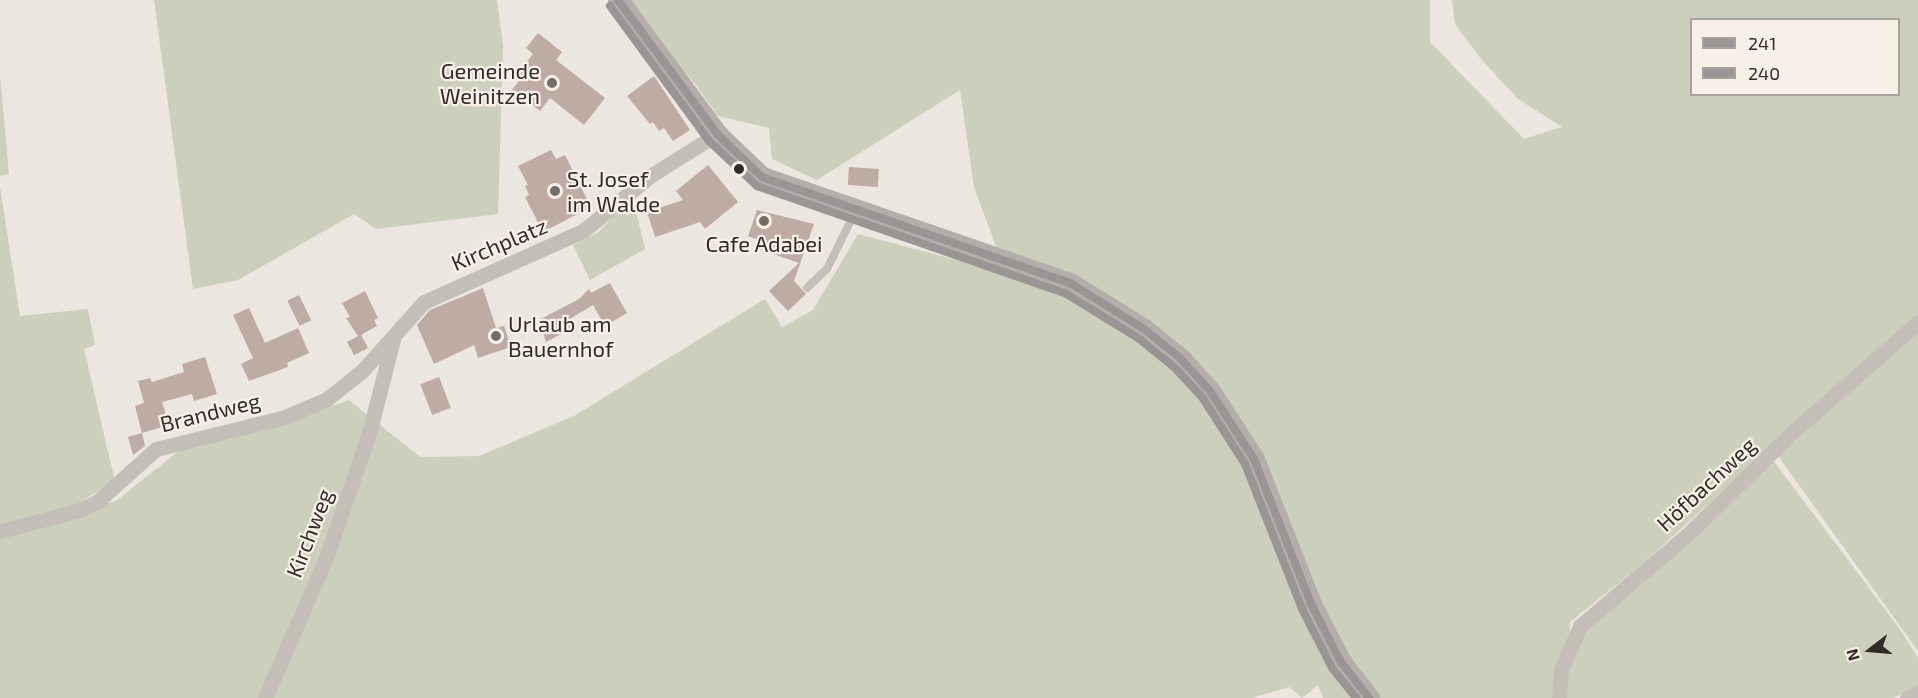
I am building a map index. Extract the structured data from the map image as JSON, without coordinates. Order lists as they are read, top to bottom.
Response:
{
  "streets": {
    "street": [
      "Kirchplatz",
      "Brandweg",
      "Höfbachweg",
      "Kirchweg"
    ]
  },
  "crossings": [
    ["Kirchplatz", "Brandweg"],
    ["Kirchplatz", "Kirchweg"],
    ["Brandweg", "Kirchweg"]
  ],
  "places": [
    "Gemeinde Weinitzen",
    "St. Josef im Walde",
    "Cafe Adabei",
    "Urlaub am Bauernhof"
  ],
  "lines": ["transit line 241", "transit line 240"],
  "legend": ["241", "240"],
  "north": "left"
}
